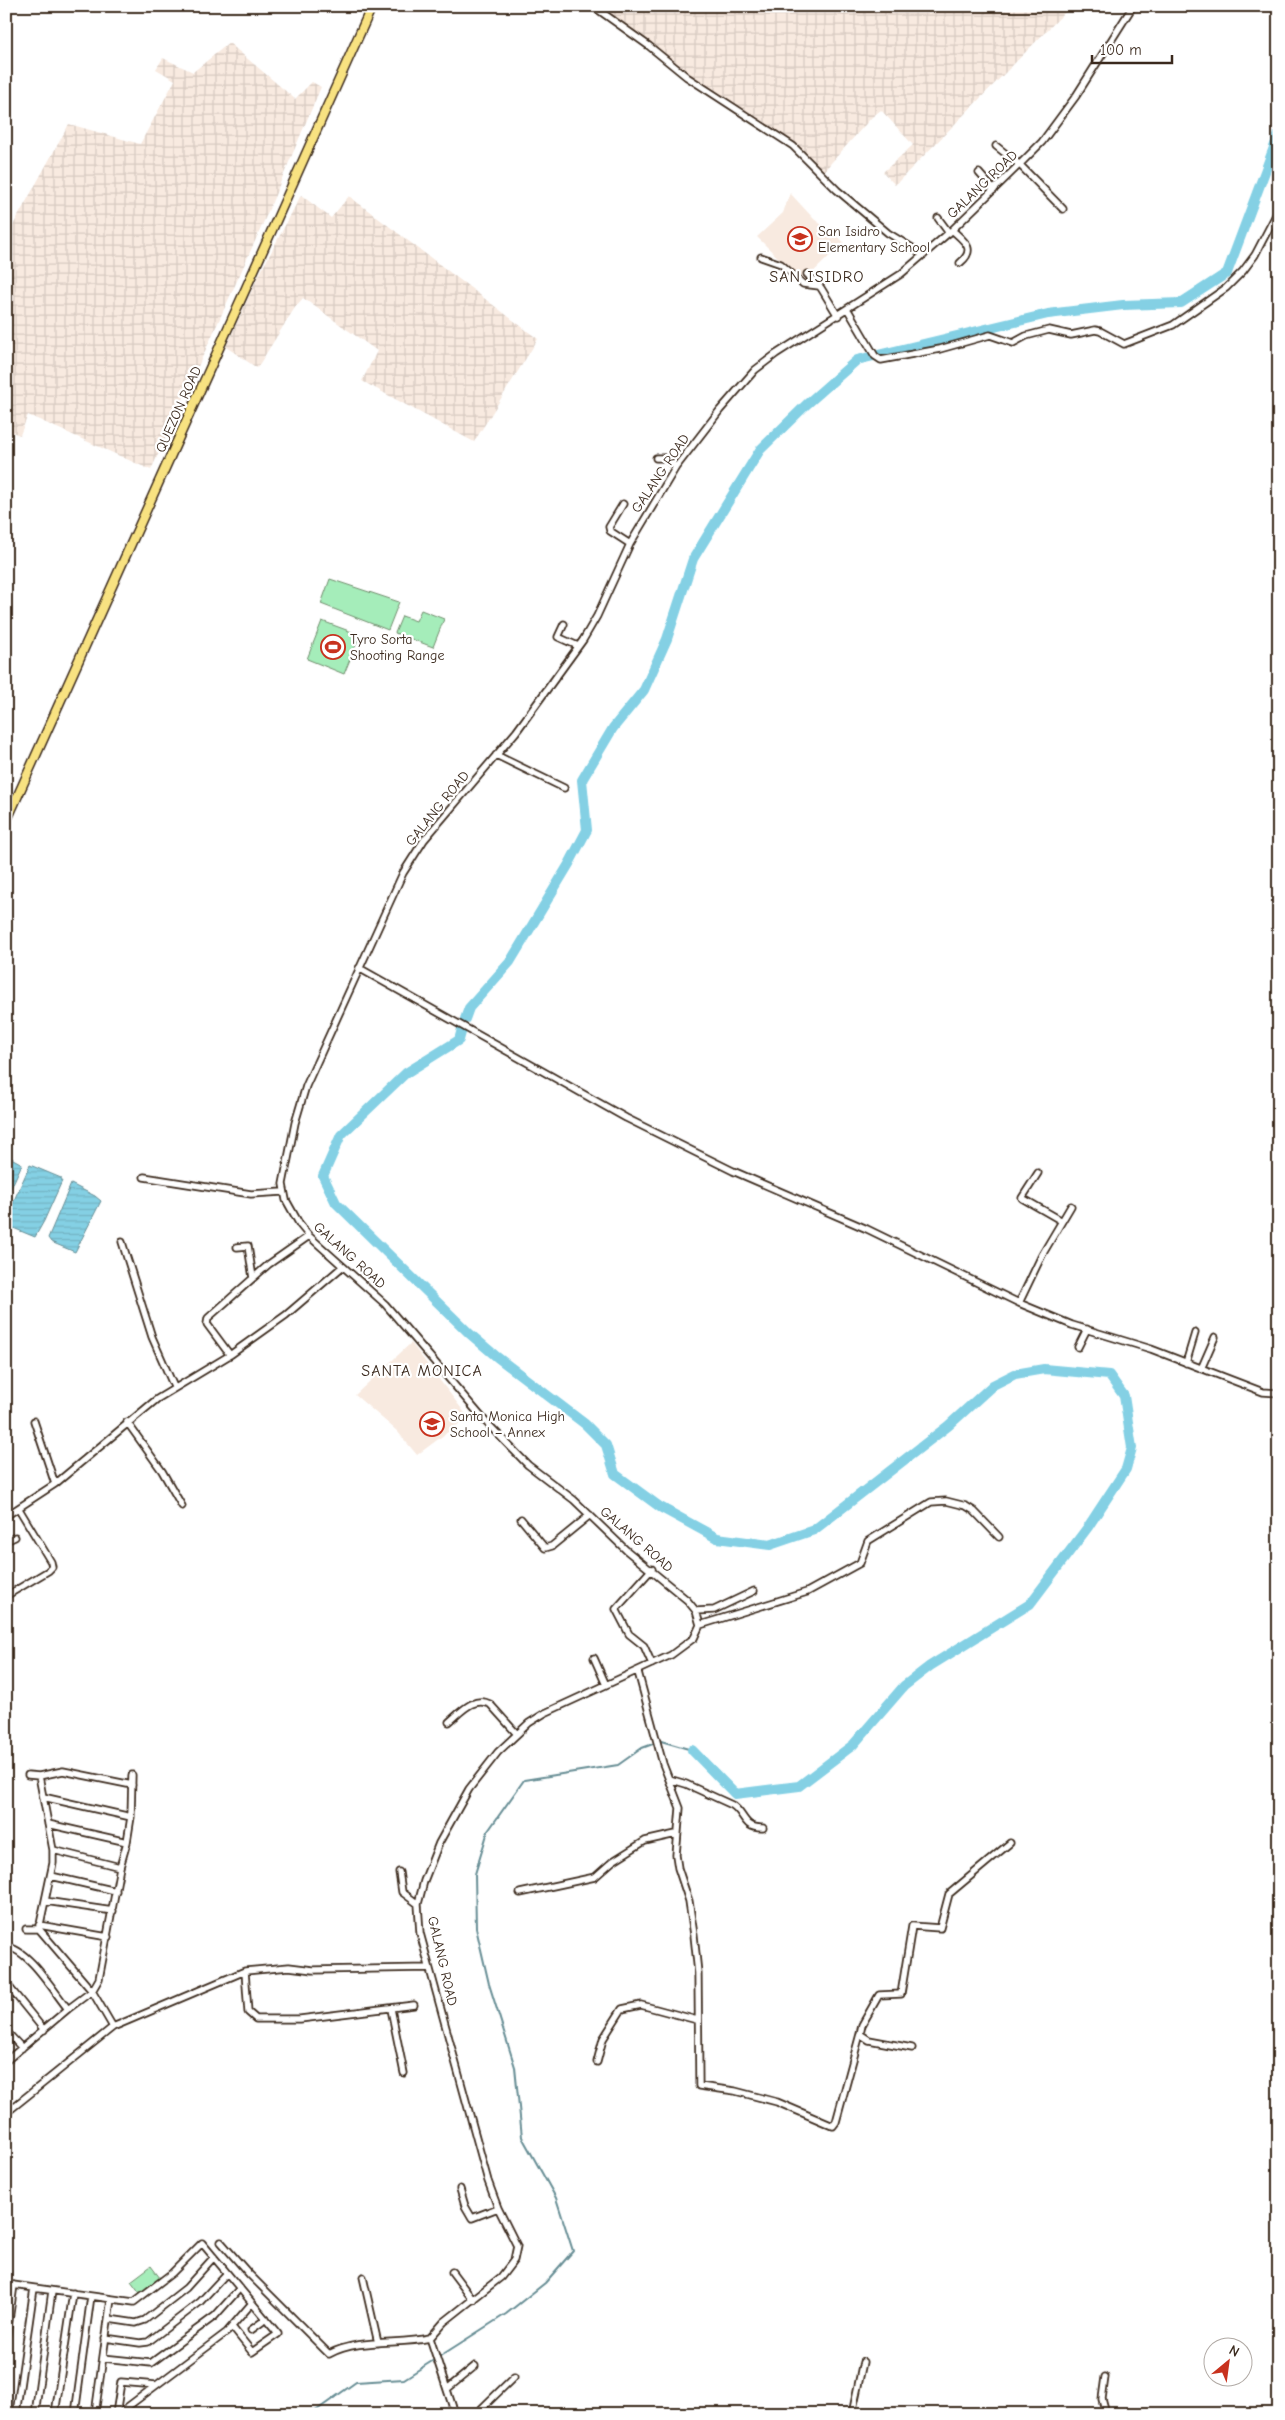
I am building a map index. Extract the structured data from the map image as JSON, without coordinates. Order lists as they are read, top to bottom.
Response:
{
  "streets": {
    "main road": ["QUEZON ROAD"],
    "street": ["GALANG ROAD"]
  },
  "districts": ["SAN ISIDRO", "SANTA MONICA"],
  "places": {
    "school or university": ["San Isidro Elementary School", "Santa Monica High School – Annex"],
    "sports": ["Tyro Sorta Shooting Range"]
  },
  "scale_bar": "100 m",
  "north": "top right"
}
